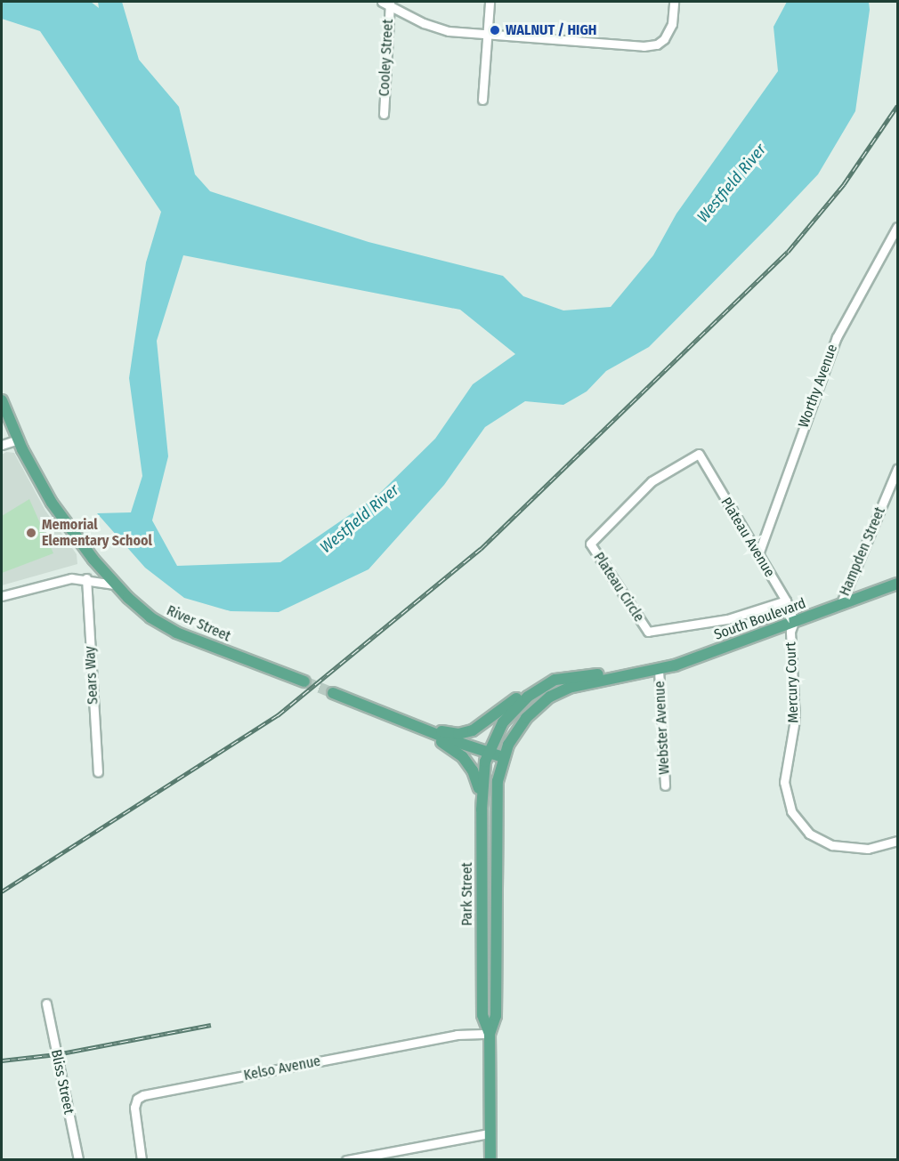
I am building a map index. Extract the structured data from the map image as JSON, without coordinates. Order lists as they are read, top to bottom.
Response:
{
  "streets": {
    "main road": ["South Boulevard", "River Street", "Park Street"],
    "street": [
      "Cooley Street",
      "Worthy Avenue",
      "Plateau Avenue",
      "Hampden Street",
      "Plateau Circle",
      "Sears Way",
      "Mercury Court",
      "Webster Avenue",
      "Kelso Avenue",
      "Bliss Street"
    ]
  },
  "crossings": [
    ["Worthy Avenue", "Plateau Avenue"],
    ["Plateau Avenue", "Plateau Circle"],
    ["Plateau Avenue", "South Boulevard"],
    ["Plateau Avenue", "Mercury Court"],
    ["Hampden Street", "South Boulevard"],
    ["South Boulevard", "Mercury Court"],
    ["South Boulevard", "Webster Avenue"],
    ["South Boulevard", "Park Street"],
    ["Park Street", "Kelso Avenue"]
  ],
  "water": ["Westfield River"],
  "places": ["WALNUT / HIGH", "Memorial Elementary School"]
}
